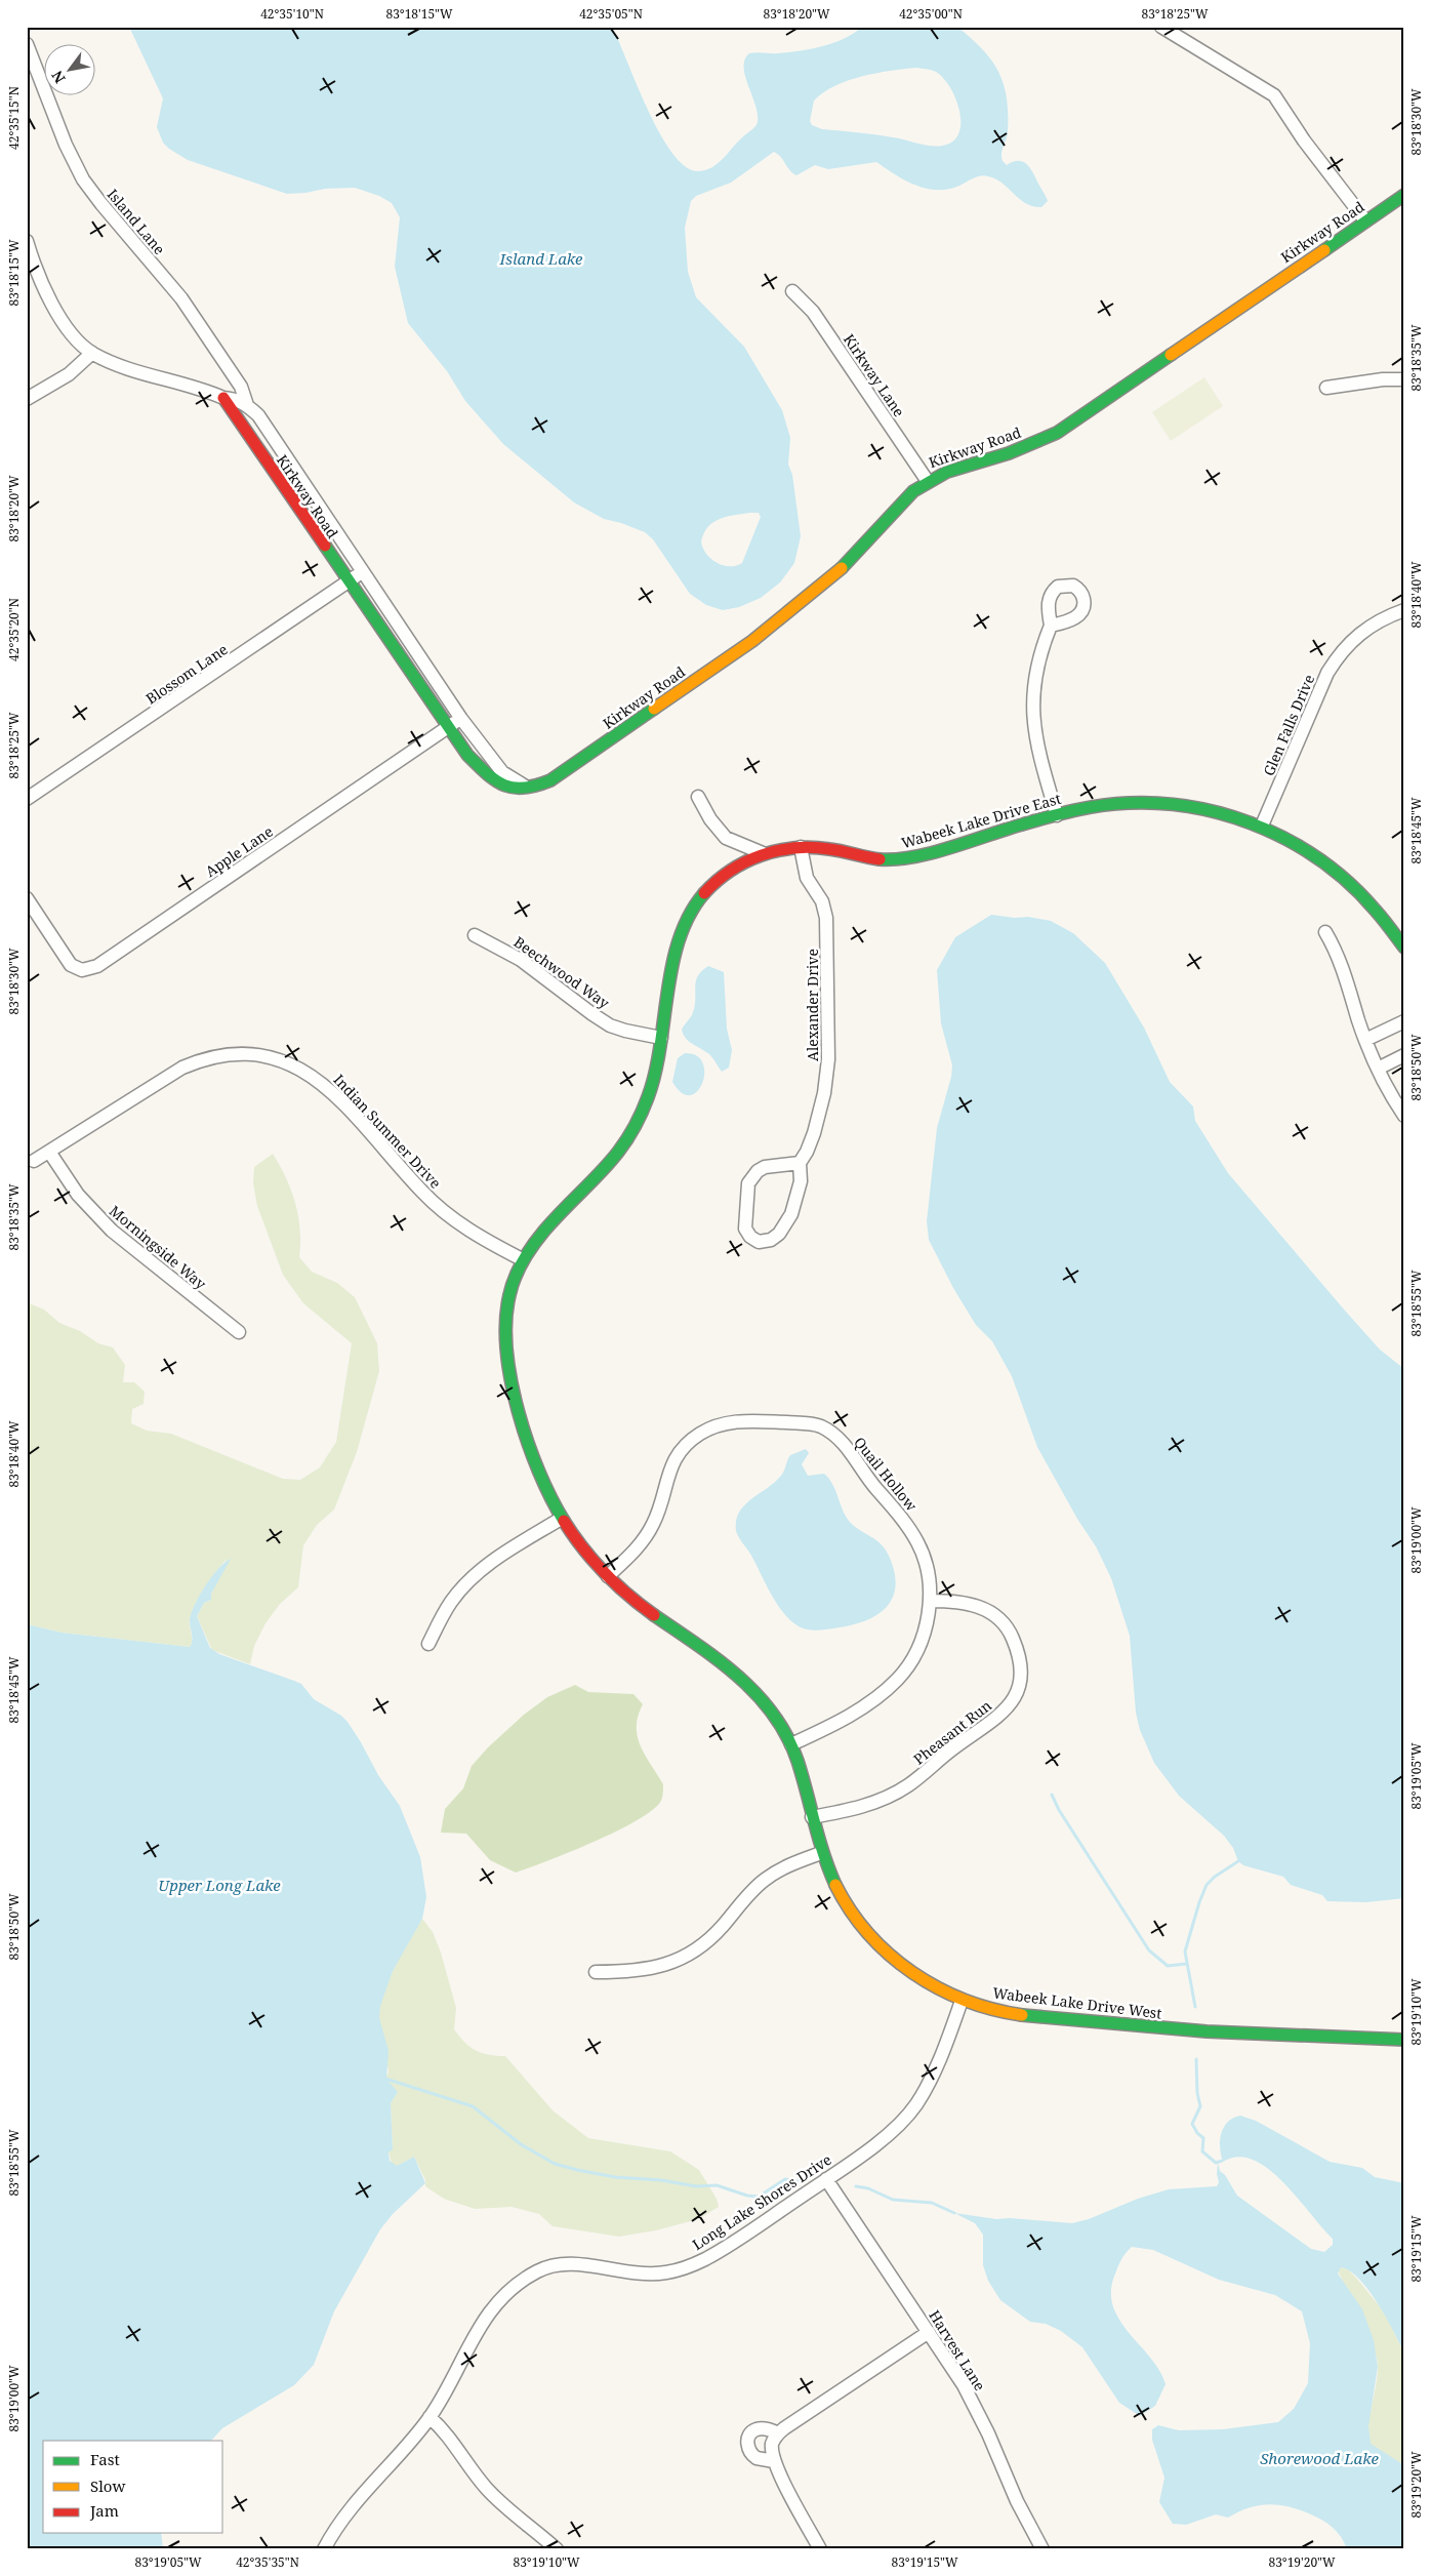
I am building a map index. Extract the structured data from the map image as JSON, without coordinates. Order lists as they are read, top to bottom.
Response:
{
  "streets": {
    "street": [
      "Island Lane",
      "Kirkway Road",
      "Kirkway Lane",
      "Blossom Lane",
      "Glen Falls Drive",
      "Wabeek Lake Drive East",
      "Apple Lane",
      "Beechwood Way",
      "Alexander Drive",
      "Indian Summer Drive",
      "Morningside Way",
      "Quail Hollow",
      "Pheasant Run",
      "Wabeek Lake Drive West",
      "Long Lake Shores Drive",
      "Harvest Lane"
    ]
  },
  "crossings": [
    ["Island Lane", "Kirkway Road"],
    ["Kirkway Road", "Kirkway Lane"],
    ["Kirkway Road", "Blossom Lane"],
    ["Kirkway Road", "Apple Lane"],
    ["Glen Falls Drive", "Wabeek Lake Drive East"],
    ["Wabeek Lake Drive East", "Beechwood Way"],
    ["Wabeek Lake Drive East", "Alexander Drive"],
    ["Wabeek Lake Drive East", "Indian Summer Drive"],
    ["Wabeek Lake Drive East", "Wabeek Lake Drive West"],
    ["Indian Summer Drive", "Morningside Way"],
    ["Indian Summer Drive", "Wabeek Lake Drive West"],
    ["Quail Hollow", "Pheasant Run"],
    ["Quail Hollow", "Wabeek Lake Drive West"],
    ["Pheasant Run", "Wabeek Lake Drive West"],
    ["Wabeek Lake Drive West", "Long Lake Shores Drive"],
    ["Long Lake Shores Drive", "Harvest Lane"]
  ],
  "water": ["Island Lake", "Upper Long Lake", "Shorewood Lake"],
  "legend": ["Fast", "Slow", "Jam"],
  "north": "bottom left",
  "coordinates": [
    "42°35'10\"N",
    "83°18'15\"W",
    "42°35'05\"N",
    "83°18'20\"W",
    "42°35'00\"N",
    "83°18'25\"W",
    "42°35'15\"N",
    "83°18'30\"W",
    "83°18'35\"W",
    "83°18'40\"W",
    "42°35'20\"N",
    "83°18'45\"W",
    "83°18'50\"W",
    "83°18'55\"W",
    "83°19'00\"W",
    "83°19'05\"W",
    "83°19'10\"W",
    "83°19'15\"W",
    "83°19'20\"W",
    "42°35'35\"N"
  ]
}
